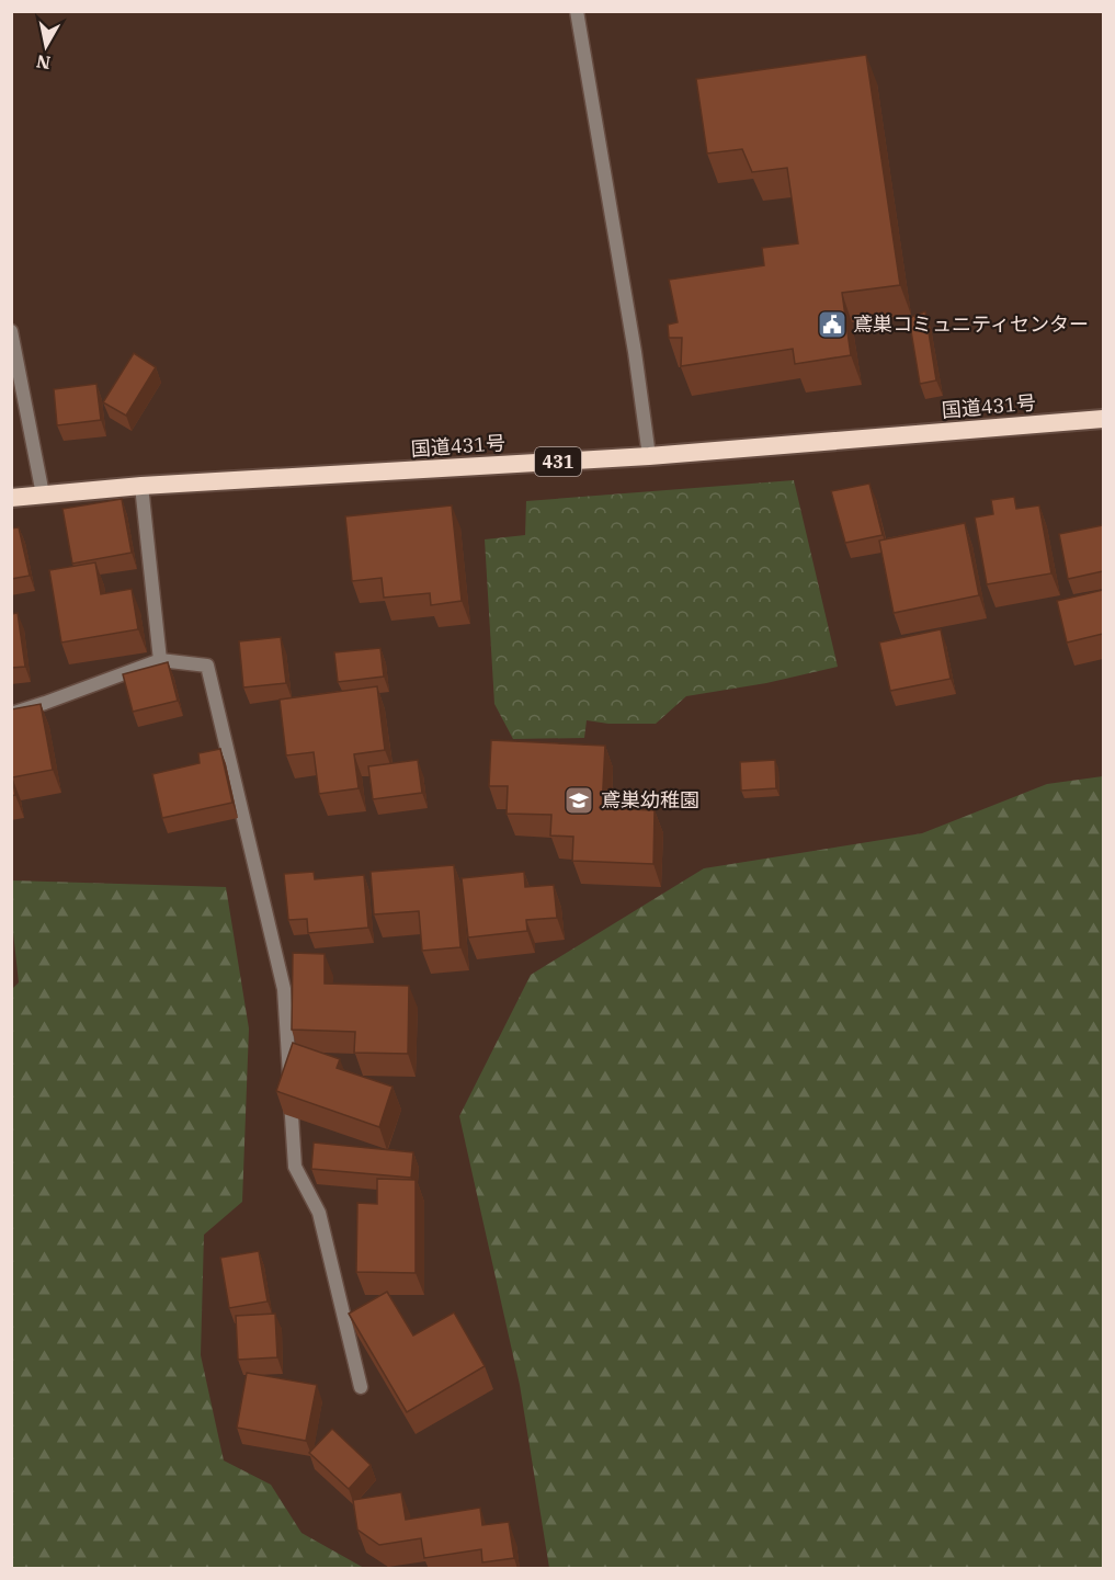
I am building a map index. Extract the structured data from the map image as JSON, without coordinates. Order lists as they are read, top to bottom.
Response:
{
  "streets": {
    "highway": ["国道431号", "431"]
  },
  "places": {
    "public building": ["鳶巣コミュニティセンター"],
    "school or university": ["鳶巣幼稚園"]
  },
  "north": "bottom"
}
